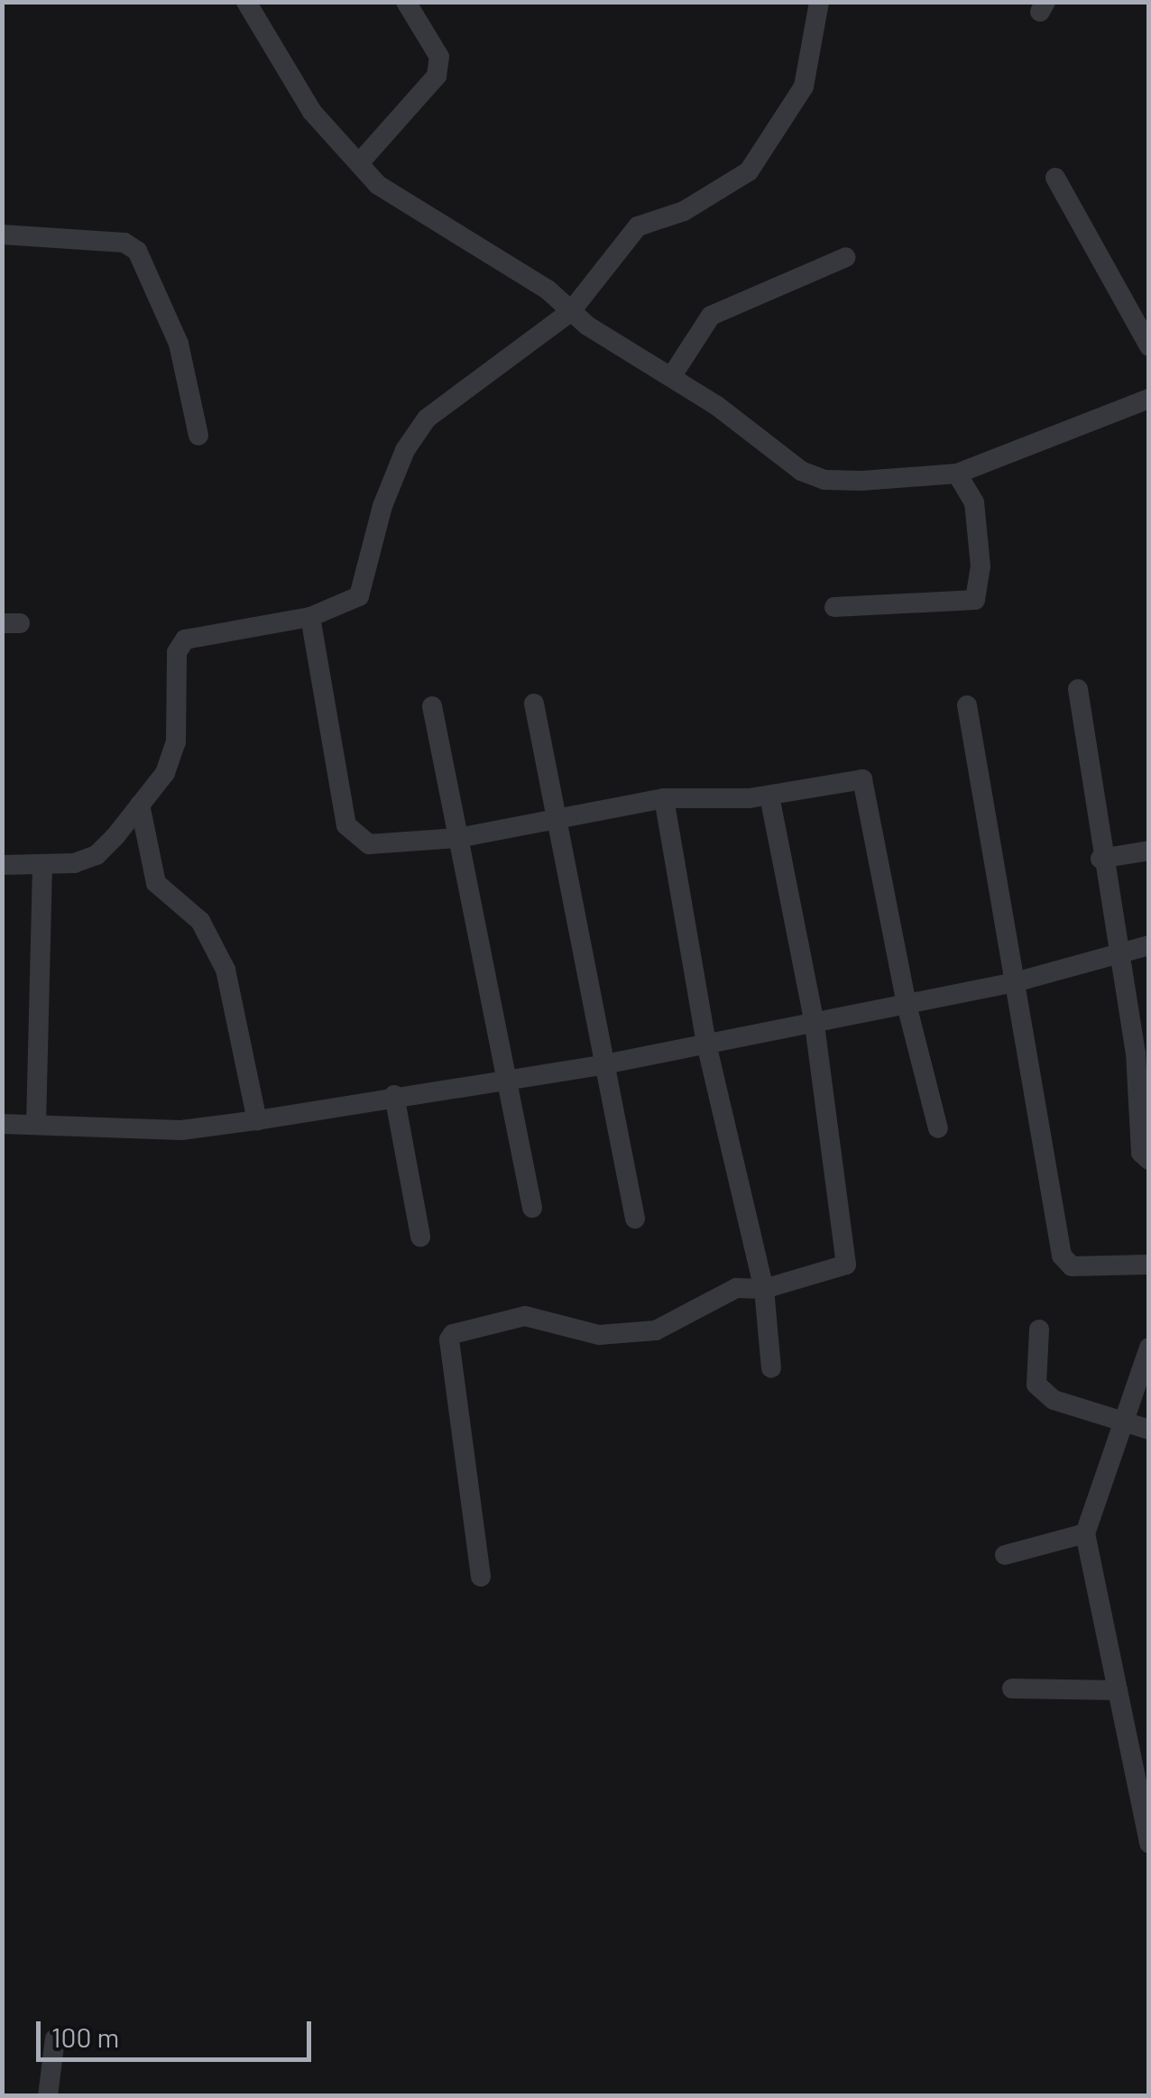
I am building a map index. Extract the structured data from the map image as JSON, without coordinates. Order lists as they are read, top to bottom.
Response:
{
  "scale_bar": "100 m"
}
